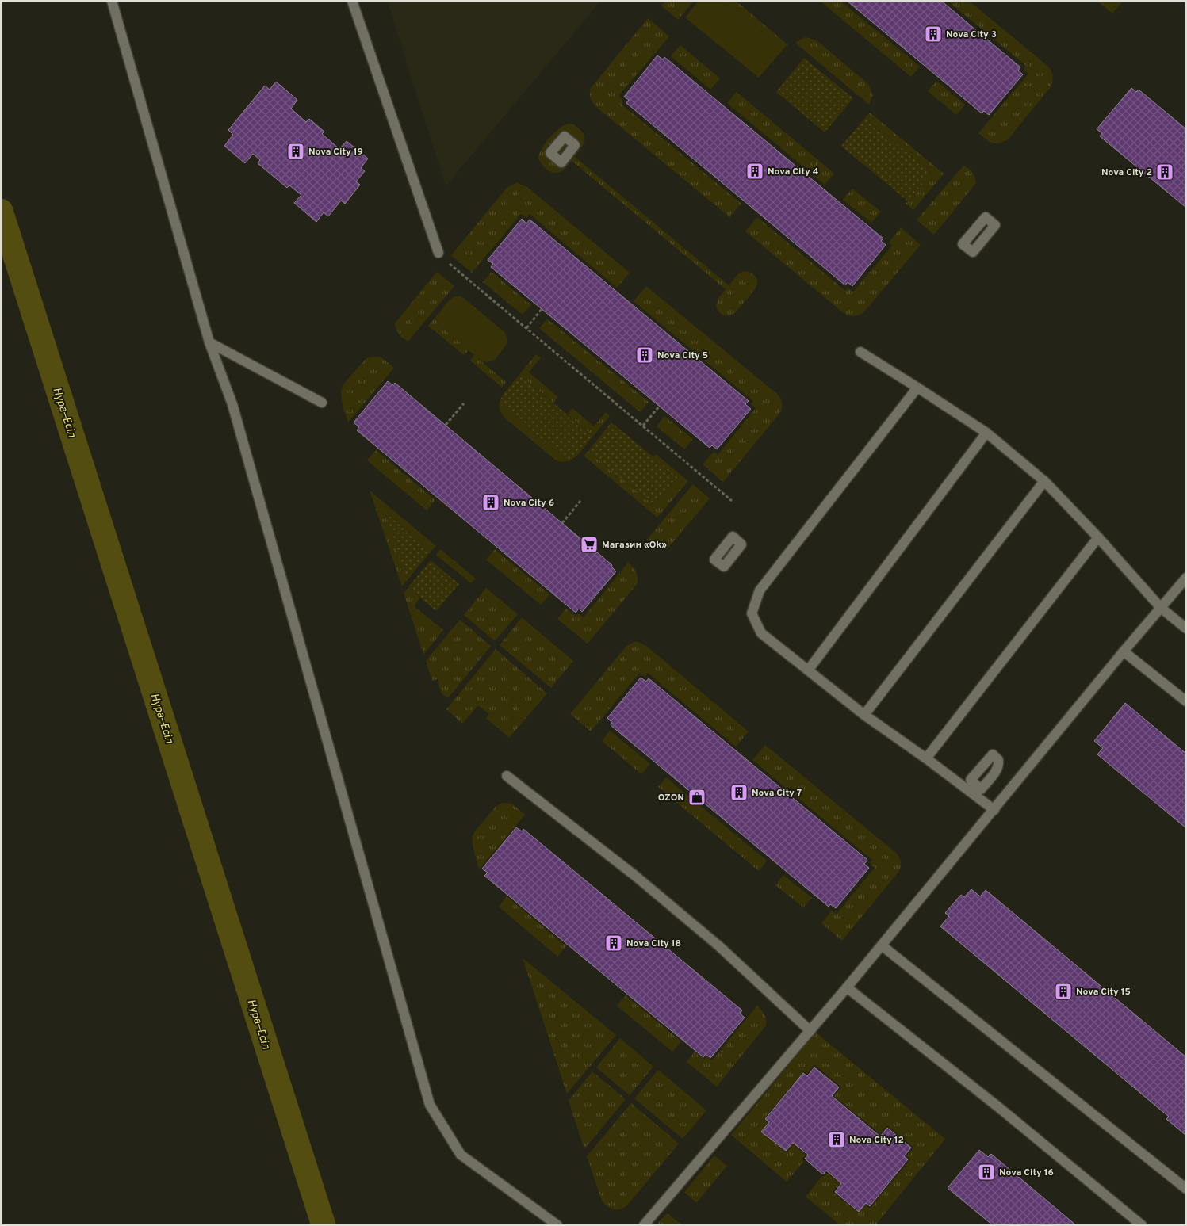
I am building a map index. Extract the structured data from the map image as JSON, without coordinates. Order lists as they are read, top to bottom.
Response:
{
  "water": ["Нура—Есіл"],
  "places": {
    "building": [
      "Nova City 3",
      "Nova City 19",
      "Nova City 4",
      "Nova City 2",
      "Nova City 5",
      "Nova City 6",
      "Nova City 7",
      "Nova City 18",
      "Nova City 15",
      "Nova City 12",
      "Nova City 16"
    ],
    "supermarket": ["Магазин «Ok»"],
    "shop": ["OZON"]
  }
}
